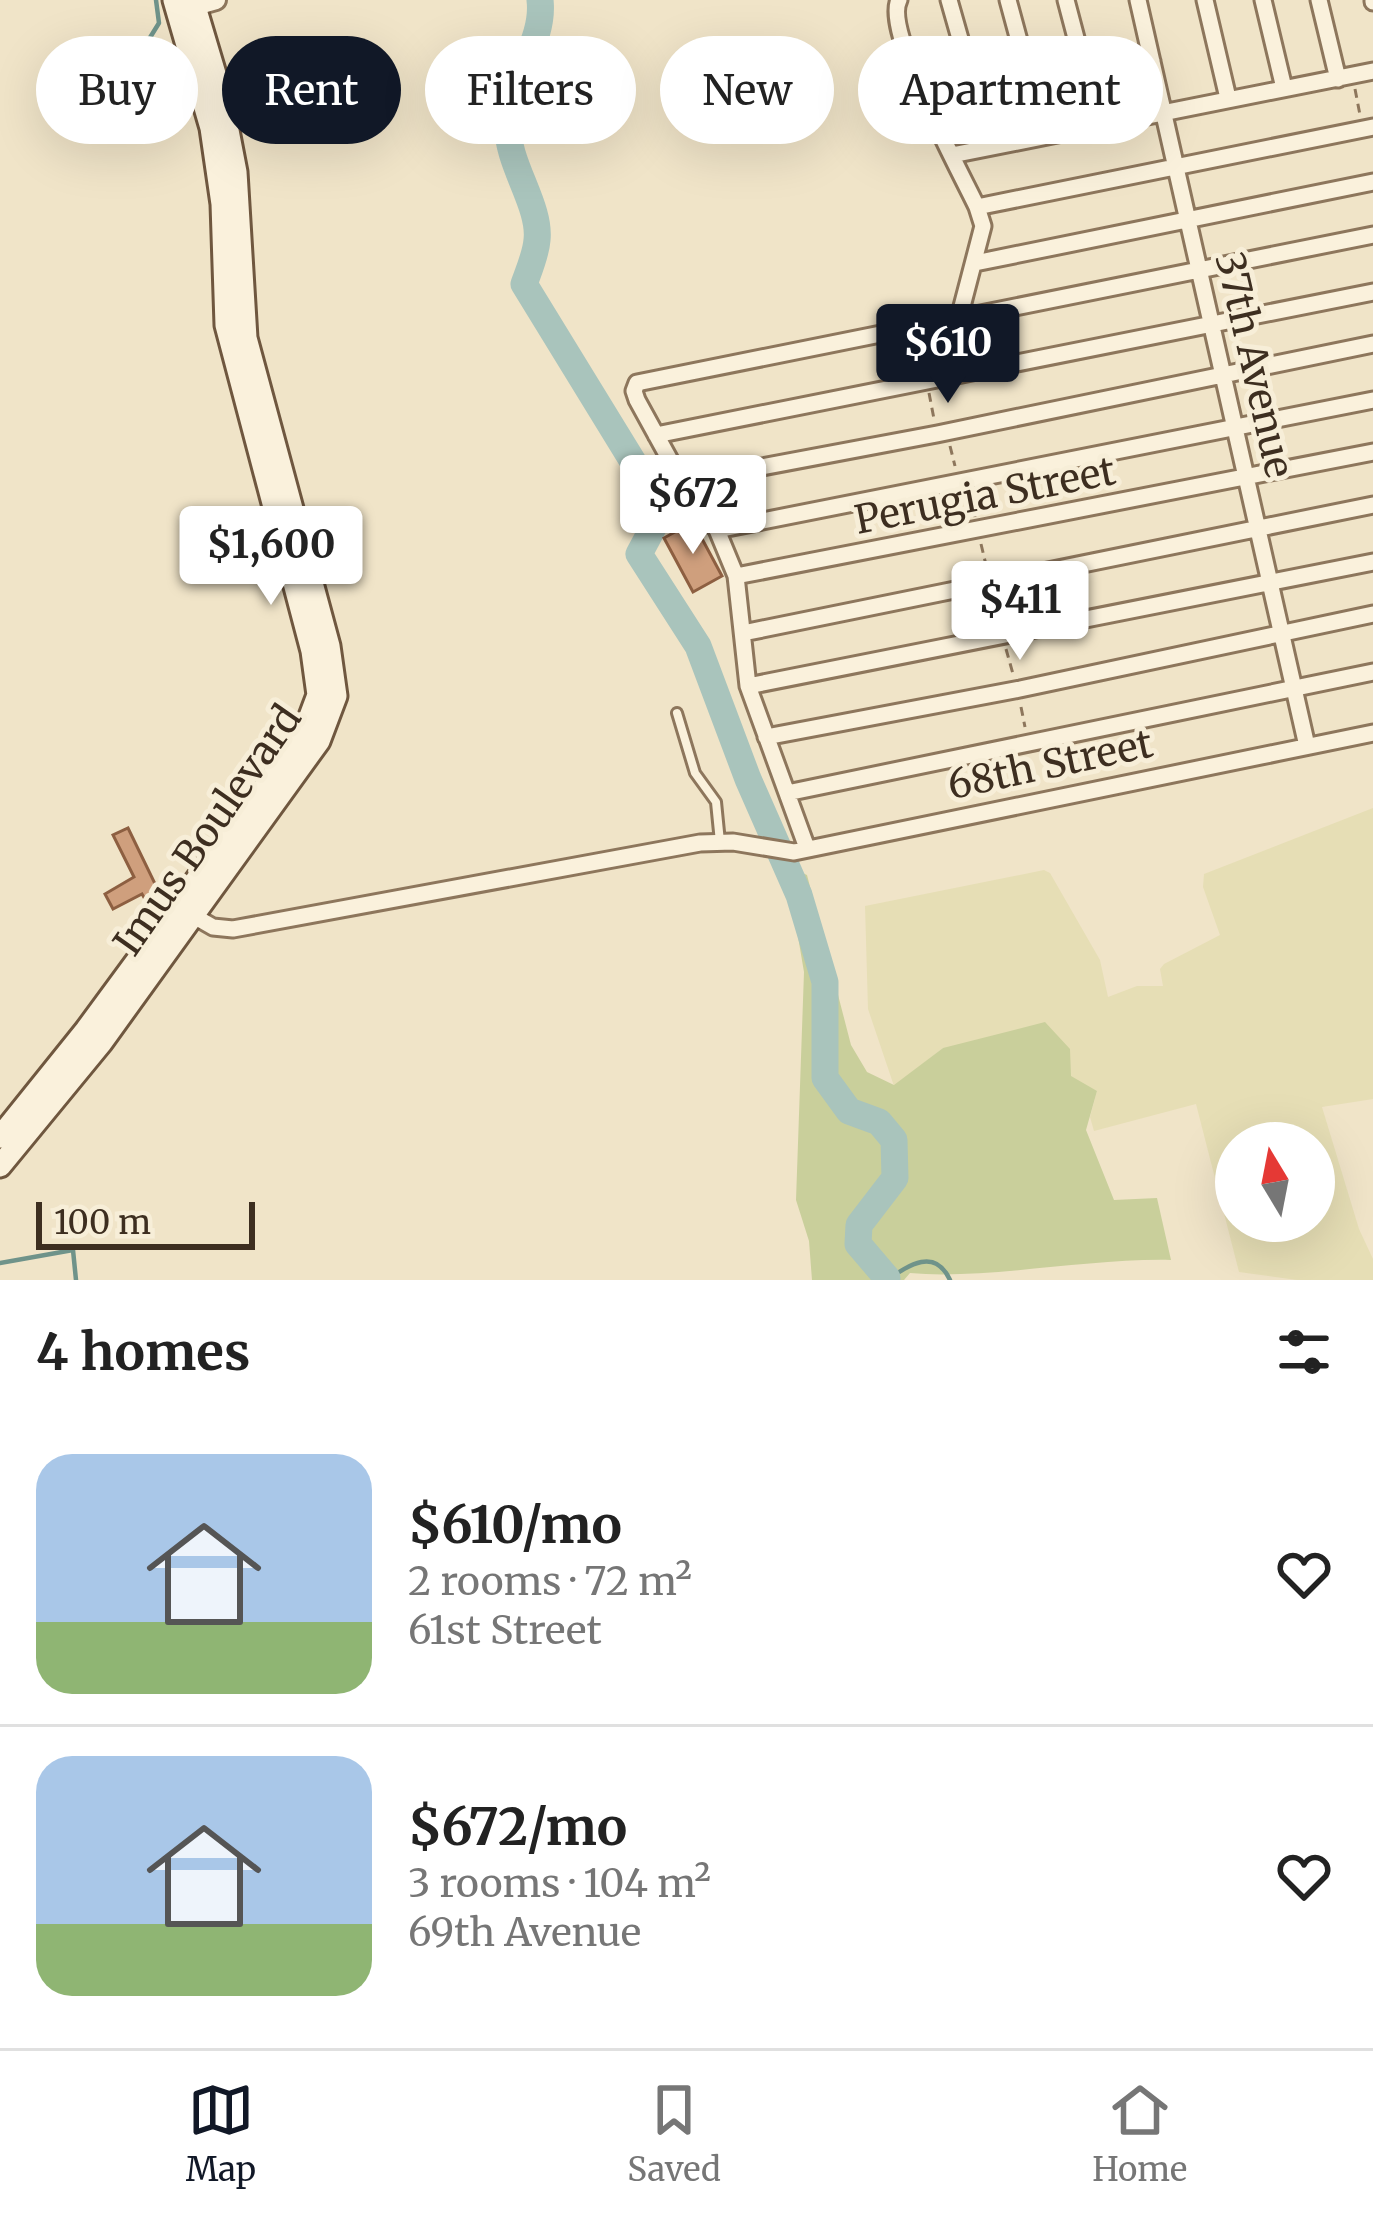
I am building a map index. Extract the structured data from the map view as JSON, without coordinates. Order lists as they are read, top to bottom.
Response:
{
  "streets": {
    "main road": ["Imus Boulevard"],
    "street": ["37th Avenue", "Perugia Street", "68th Street"]
  },
  "crossings": [
    ["37th Avenue", "Perugia Street"],
    ["37th Avenue", "68th Street"]
  ],
  "scale_bar": "100 m",
  "north": "top",
  "page": {
    "chip": [
      "Buy",
      "Rent",
      "Filters",
      "New",
      "Apartment"
    ],
    "price": [
      "$610",
      "$672",
      "$1,600",
      "$411"
    ],
    "scale": "100 m",
    "heading": "4 homes",
    "list": [
      {
        "name": "$610/mo",
        "note": "2 rooms · 72 m² · 61st Street"
      },
      {
        "name": "$672/mo",
        "note": "3 rooms · 104 m² · 69th Avenue"
      }
    ],
    "tabs": ["Map", "Saved", "Home"]
  }
}
